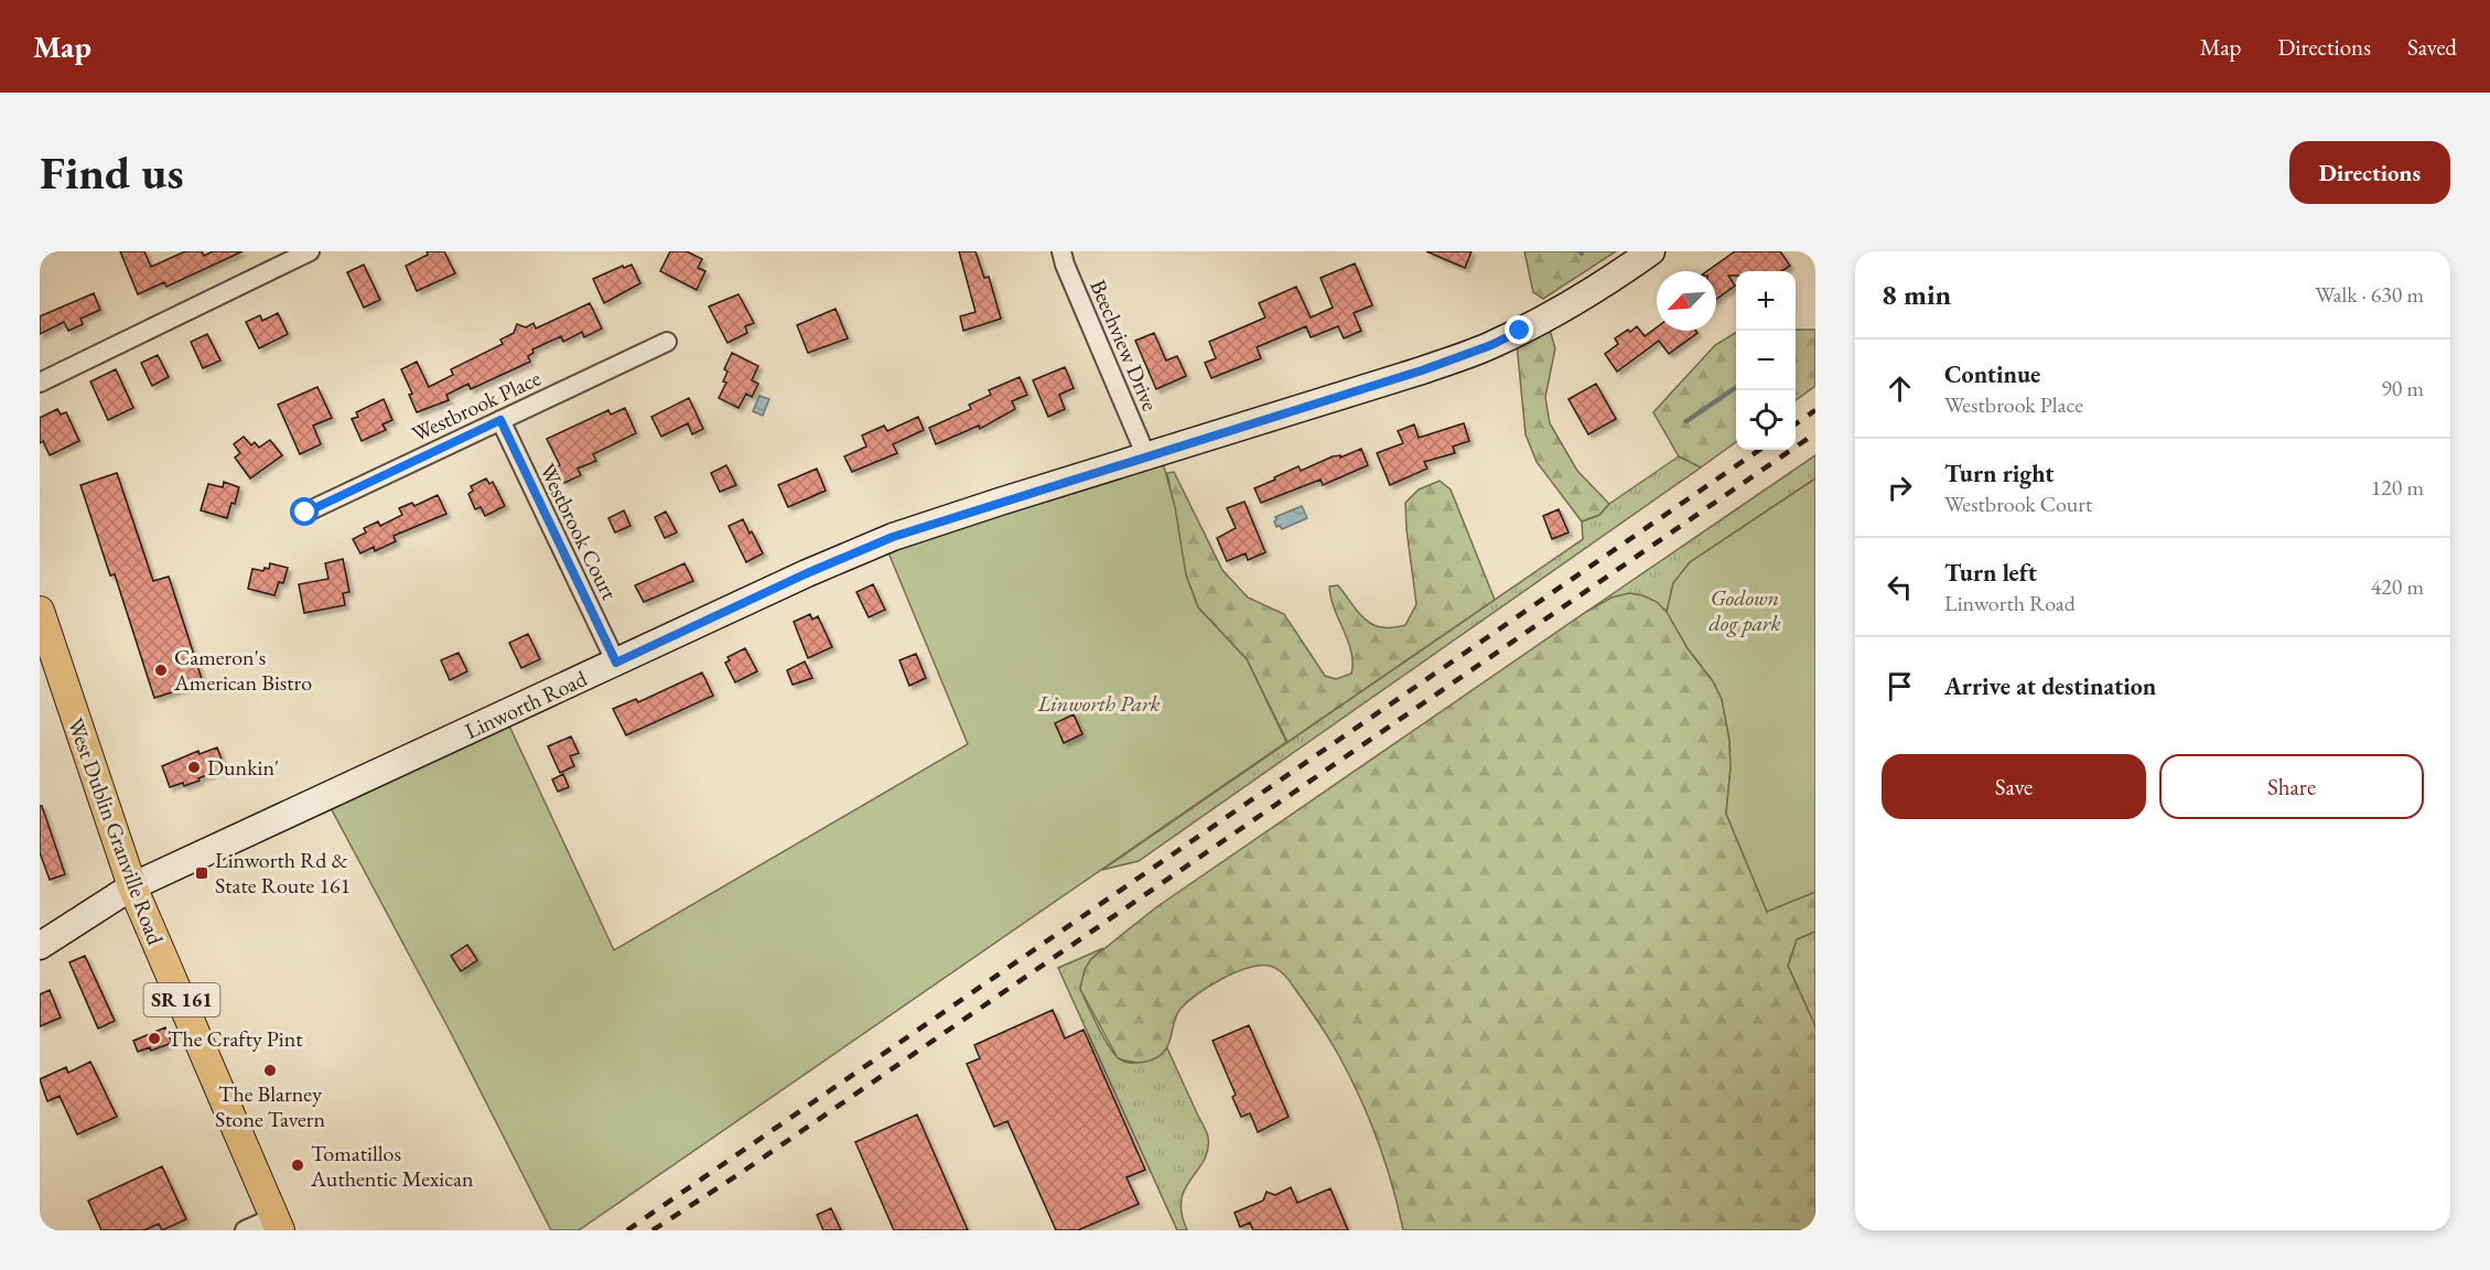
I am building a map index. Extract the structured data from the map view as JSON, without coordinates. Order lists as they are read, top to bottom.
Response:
{
  "streets": {
    "main road": ["Linworth Road", "West Dublin Granville Road", "SR 161"],
    "street": ["Beechview Drive", "Westbrook Place", "Westbrook Court"]
  },
  "crossings": [
    ["Beechview Drive", "Linworth Road"],
    ["Westbrook Place", "Westbrook Court"],
    ["Westbrook Court", "Linworth Road"],
    ["Linworth Road", "West Dublin Granville Road"]
  ],
  "parks": ["Godown dog park", "Linworth Park"],
  "places": {
    "other": [
      "Cameron's American Bistro",
      "Dunkin'",
      "The Crafty Pint",
      "The Blarney Stone Tavern",
      "Tomatillos Authentic Mexican"
    ],
    "transit": ["Linworth Rd & State Route 161"]
  },
  "north": "bottom left",
  "page": {
    "header": "Map",
    "nav": ["Map", "Directions", "Saved"],
    "buttons": [
      "Directions",
      ["Save", "Share"]
    ],
    "title": "Find us",
    "heading": ["8 min", "Walk · 630 m"],
    "map_buttons": ["+", "−"],
    "list": [
      ["Continue", "Westbrook Place", "90 m"],
      ["Turn right", "Westbrook Court", "120 m"],
      ["Turn left", "Linworth Road", "420 m"],
      "Arrive at destination"
    ]
  }
}
